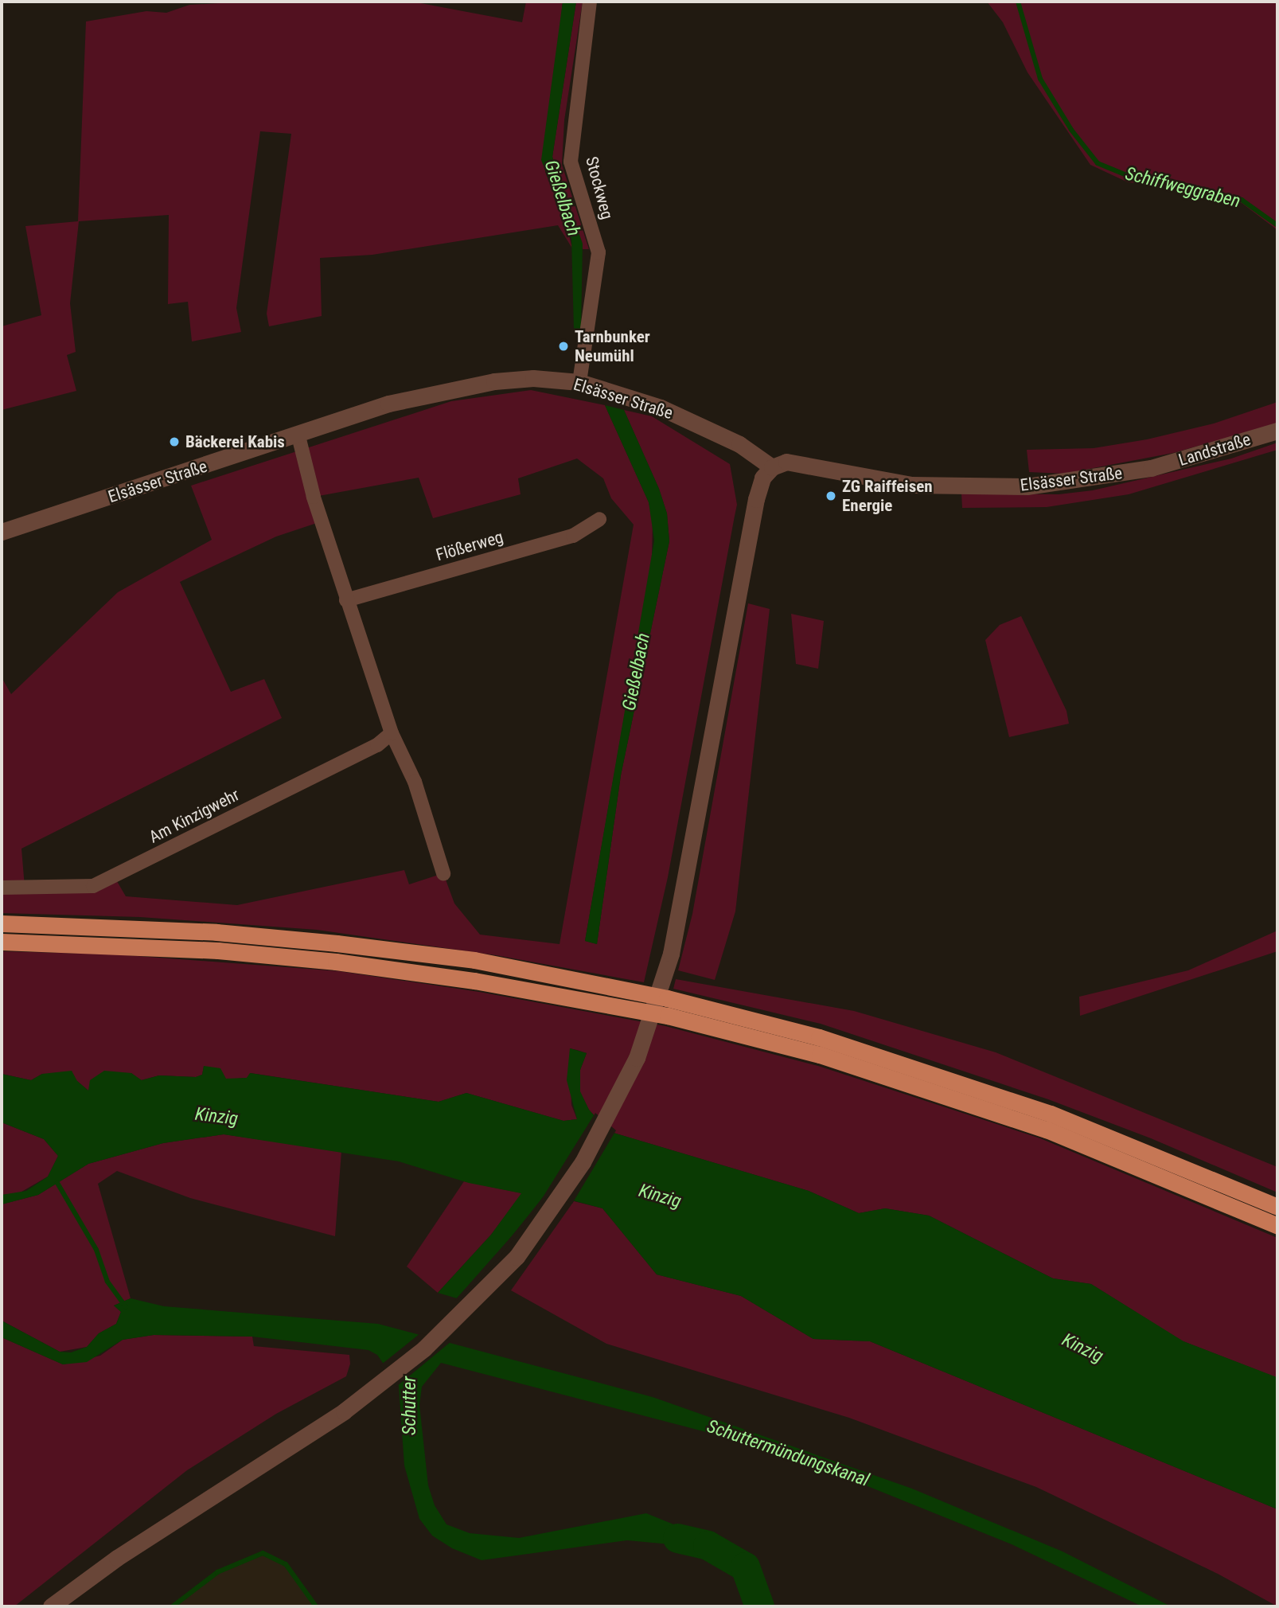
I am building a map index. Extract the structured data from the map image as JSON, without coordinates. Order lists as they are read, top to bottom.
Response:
{
  "streets": {
    "street": [
      "Stockweg",
      "Elsässer Straße",
      "Landstraße",
      "Flößerweg",
      "Am Kinzigwehr"
    ]
  },
  "crossings": [
    ["Stockweg", "Elsässer Straße"],
    ["Elsässer Straße", "Landstraße"]
  ],
  "water": [
    "Schiffweggraben",
    "Gießelbach",
    "Kinzig",
    "Schutter",
    "Schuttermündungskanal"
  ],
  "places": ["Tarnbunker Neumühl", "Bäckerei Kabis", "ZG Raiffeisen Energie"]
}
